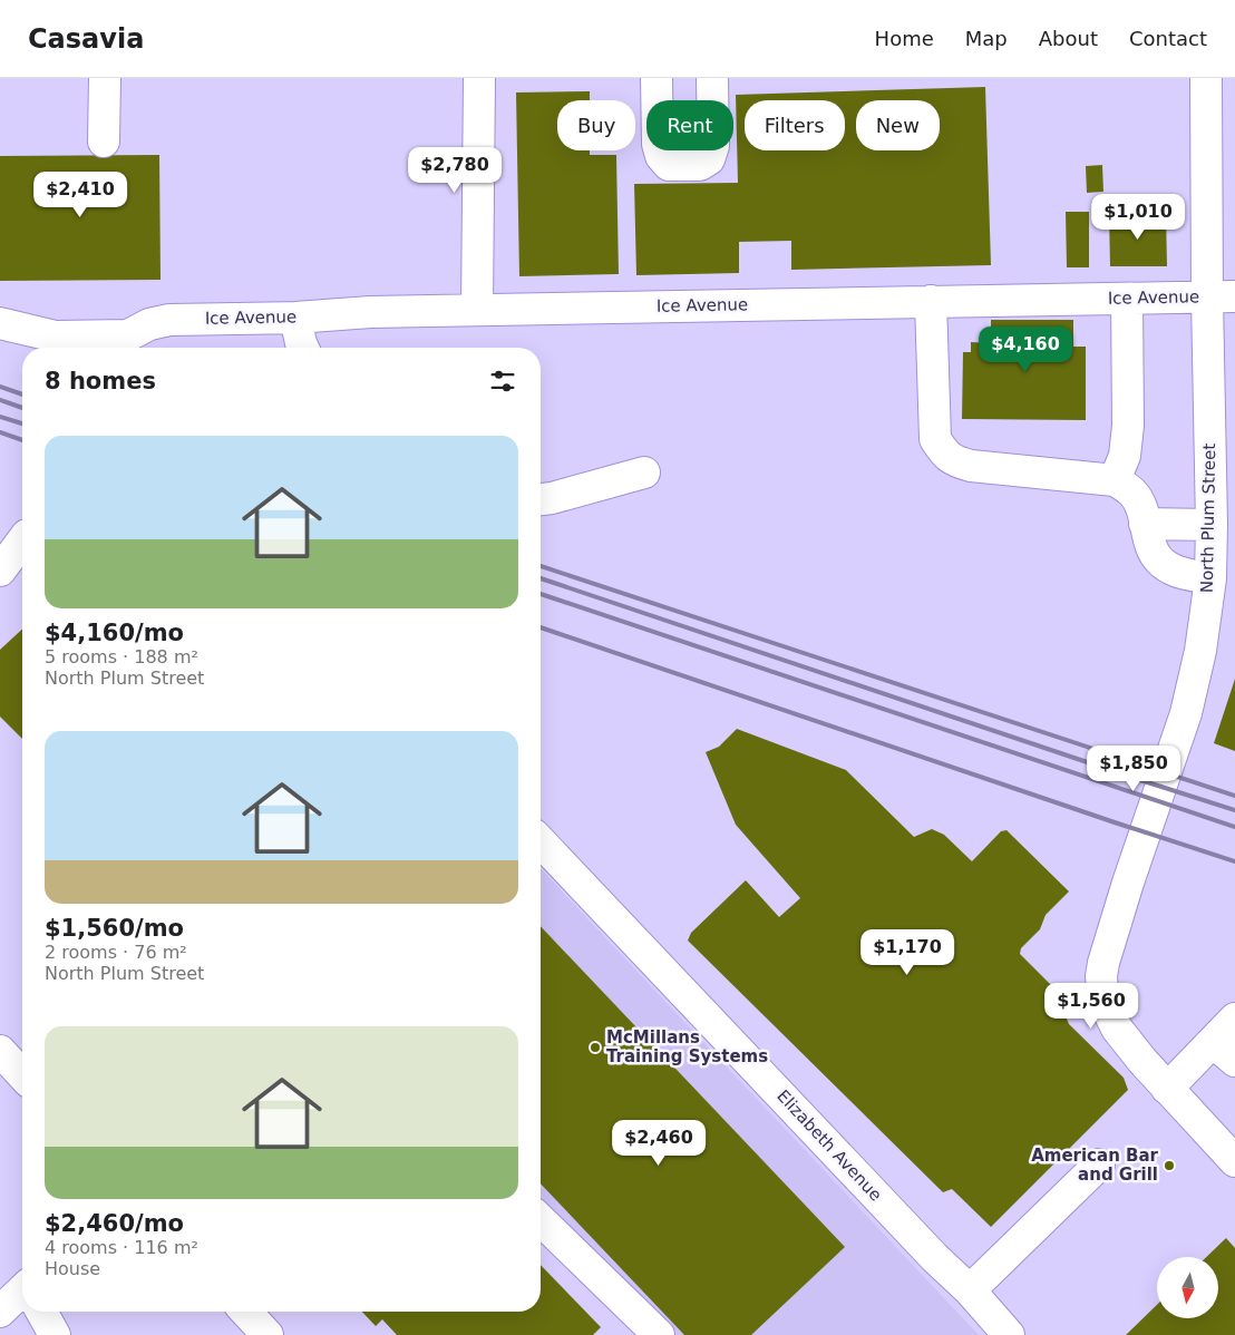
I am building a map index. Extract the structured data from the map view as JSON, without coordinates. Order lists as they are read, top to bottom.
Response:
{
  "streets": {
    "street": ["Ice Avenue", "North Plum Street", "Elizabeth Avenue"]
  },
  "crossings": [
    ["Ice Avenue", "North Plum Street"]
  ],
  "places": ["McMillans Training Systems", "American Bar and Grill"],
  "north": "bottom",
  "page": {
    "header": "Casavia",
    "nav": [
      "Home",
      "Map",
      "About",
      "Contact"
    ],
    "chip": [
      "Buy",
      "Rent",
      "Filters",
      "New"
    ],
    "price": [
      "$2,780",
      "$2,410",
      "$1,010",
      "$4,160",
      "$1,850",
      "$1,170",
      "$1,560",
      "$2,460"
    ],
    "heading": "8 homes",
    "list": [
      {
        "name": "$4,160/mo",
        "note": "5 rooms · 188 m² · North Plum Street"
      },
      {
        "name": "$1,560/mo",
        "note": "2 rooms · 76 m² · North Plum Street"
      },
      {
        "name": "$2,460/mo",
        "note": "4 rooms · 116 m² · House"
      }
    ]
  }
}
